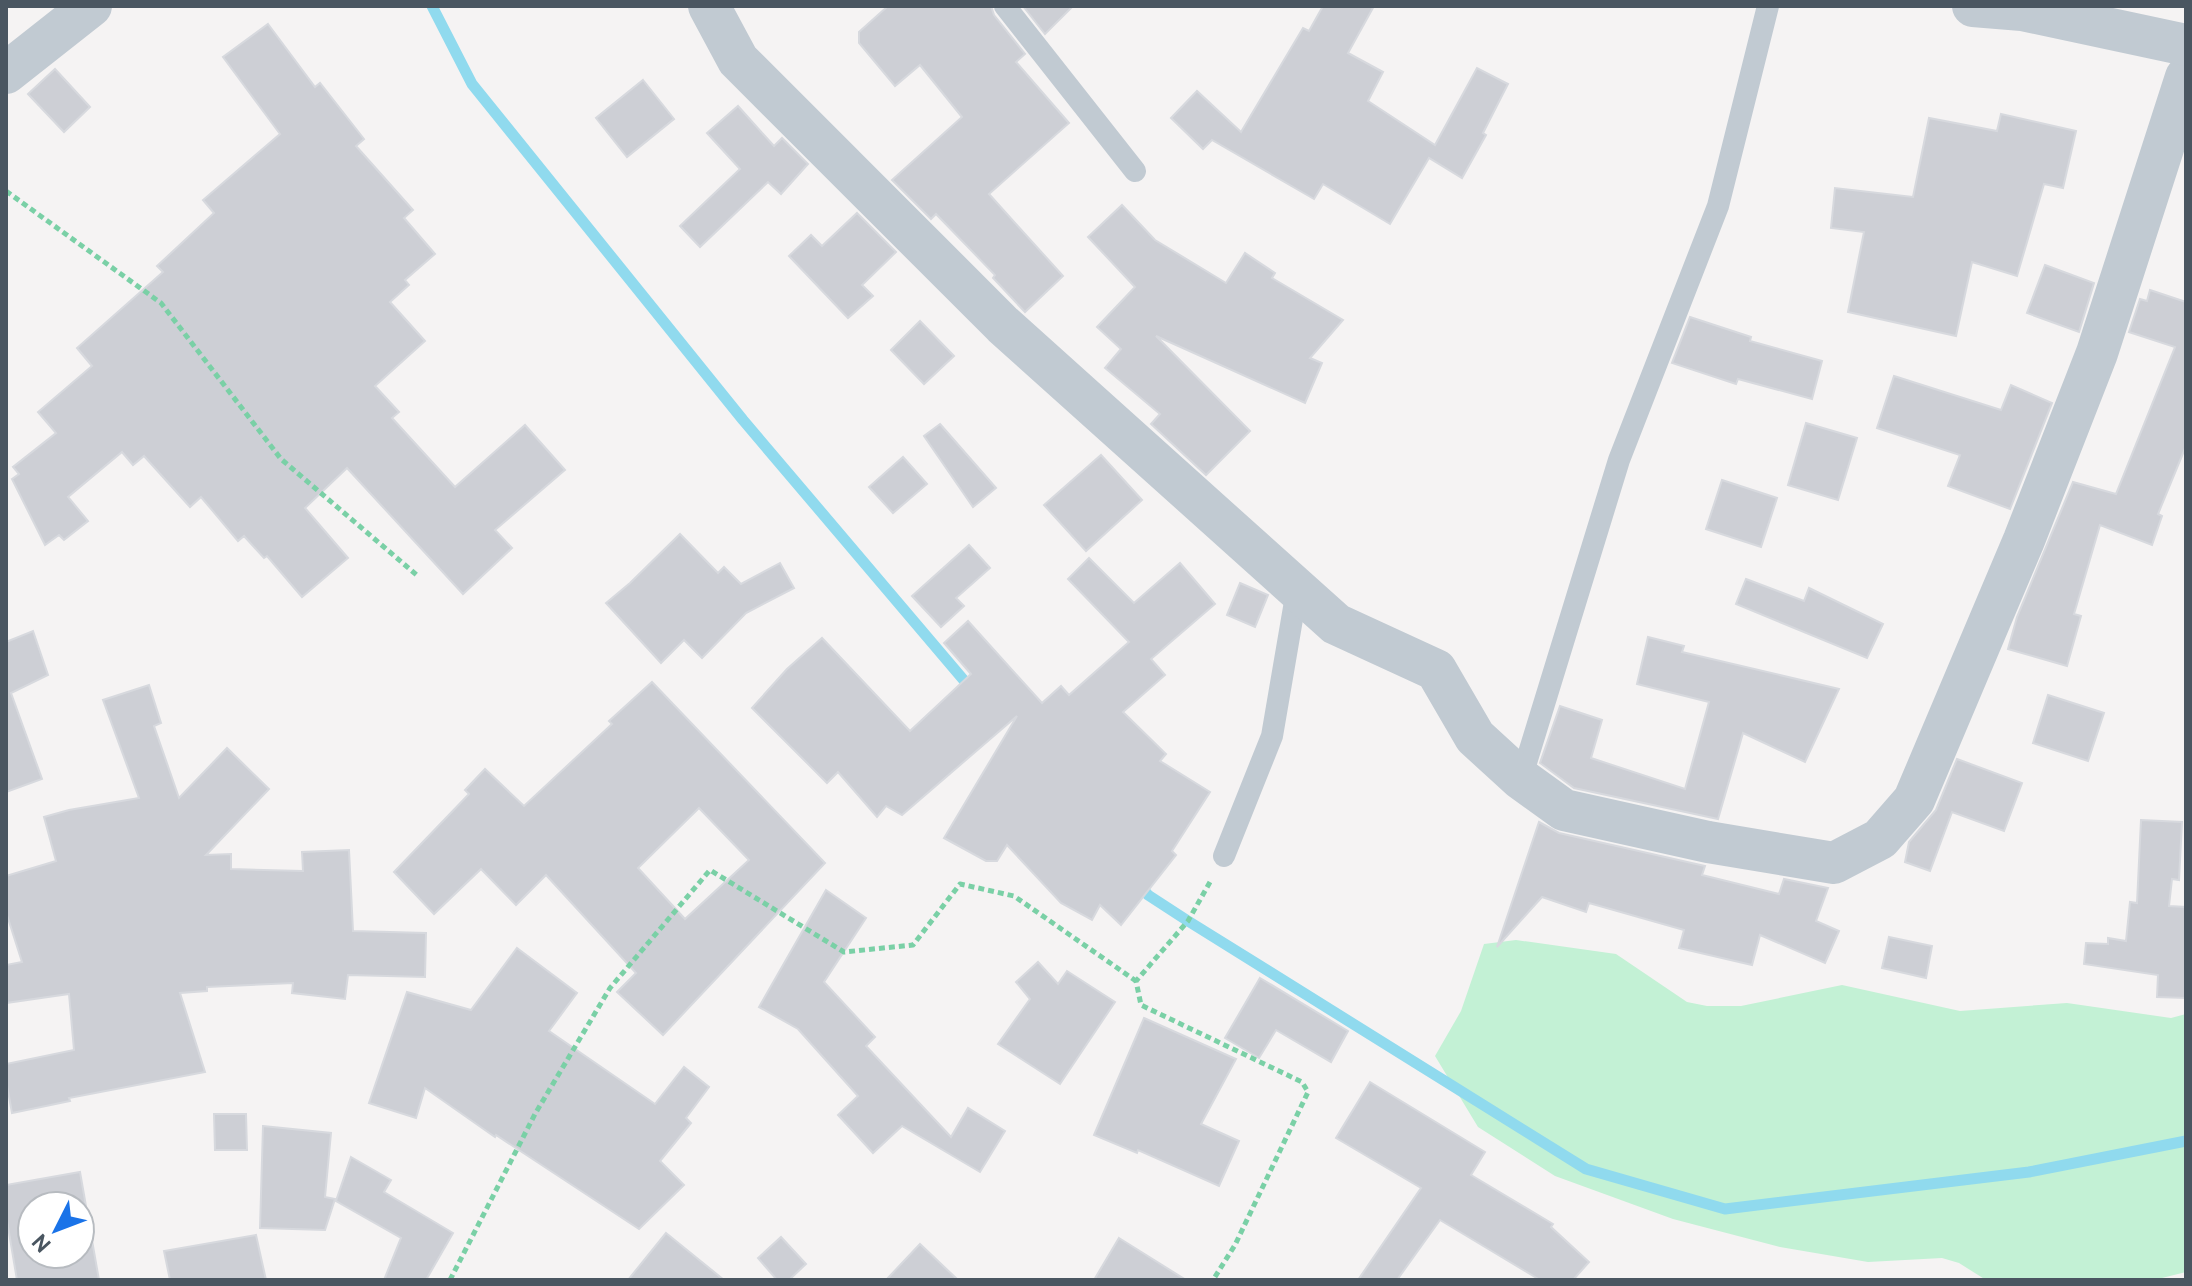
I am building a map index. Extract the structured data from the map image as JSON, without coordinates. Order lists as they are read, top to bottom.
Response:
{
  "north": "bottom left"
}
